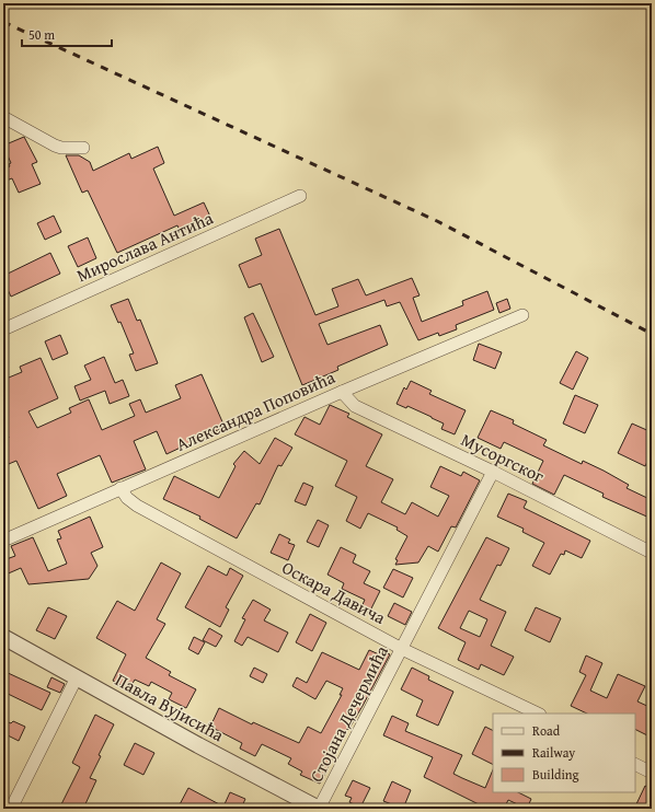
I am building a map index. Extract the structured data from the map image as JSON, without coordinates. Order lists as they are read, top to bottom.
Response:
{
  "streets": {
    "street": [
      "Мирослава Антића",
      "Александра Поповића",
      "Мусоргског",
      "Оскара Давича",
      "Павла Вујисића",
      "Стојана Дечермића"
    ]
  },
  "crossings": [
    ["Александра Поповића", "Мусоргског"],
    ["Александра Поповића", "Оскара Давича"],
    ["Мусоргског", "Стојана Дечермића"],
    ["Оскара Давича", "Стојана Дечермића"],
    ["Павла Вујисића", "Стојана Дечермића"]
  ],
  "legend": ["Road", "Railway", "Building"],
  "scale_bar": "50 m"
}
